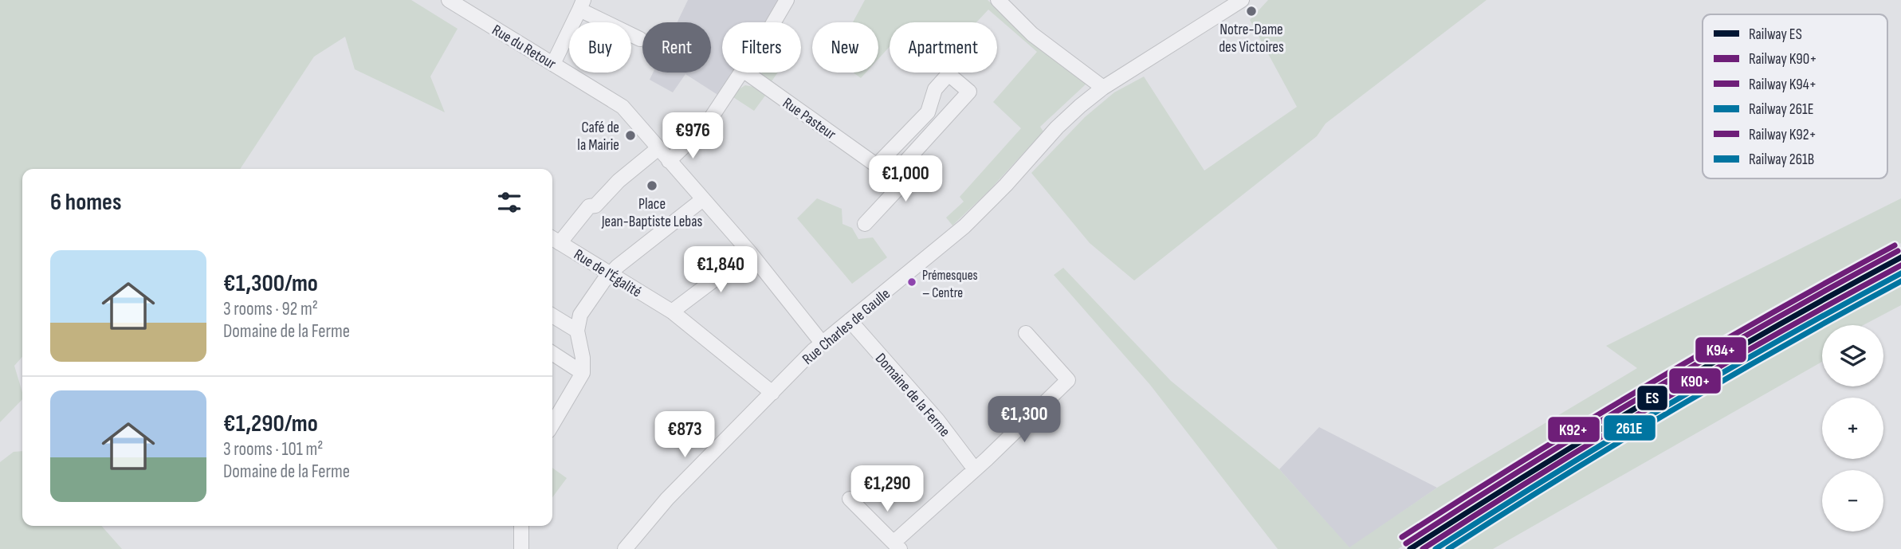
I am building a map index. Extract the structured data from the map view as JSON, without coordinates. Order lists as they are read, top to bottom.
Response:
{
  "streets": {
    "street": [
      "Rue du Retour",
      "Rue Pasteur",
      "Rue de l'Égalité",
      "Rue Charles de Gaulle",
      "Domaine de la Ferme"
    ]
  },
  "crossings": [
    ["Rue du Retour", "Rue Charles de Gaulle"],
    ["Rue de l'Égalité", "Rue Charles de Gaulle"],
    ["Rue Charles de Gaulle", "Domaine de la Ferme"]
  ],
  "places": [
    "Notre-Dame des Victoires",
    "Café de la Mairie",
    "Place Jean-Baptiste Lebas",
    "Prémesques – Centre"
  ],
  "lines": [
    "rail line K92+",
    "rail line K94+",
    "rail line ES",
    "rail line K90+",
    "rail line 261E",
    "rail line 261B"
  ],
  "legend": [
    "Railway ES",
    "Railway K90+",
    "Railway K94+",
    "Railway 261E",
    "Railway K92+",
    "Railway 261B"
  ],
  "page": {
    "chip": [
      "Buy",
      "Rent",
      "Filters",
      "New",
      "Apartment"
    ],
    "price": [
      "€976",
      "€1,000",
      "€1,840",
      "€1,300",
      "€873",
      "€1,290"
    ],
    "heading": "6 homes",
    "list": [
      {
        "name": "€1,300/mo",
        "note": "3 rooms · 92 m² · Domaine de la Ferme"
      },
      {
        "name": "€1,290/mo",
        "note": "3 rooms · 101 m² · Domaine de la Ferme"
      }
    ],
    "map_buttons": ["+", "−"]
  }
}
